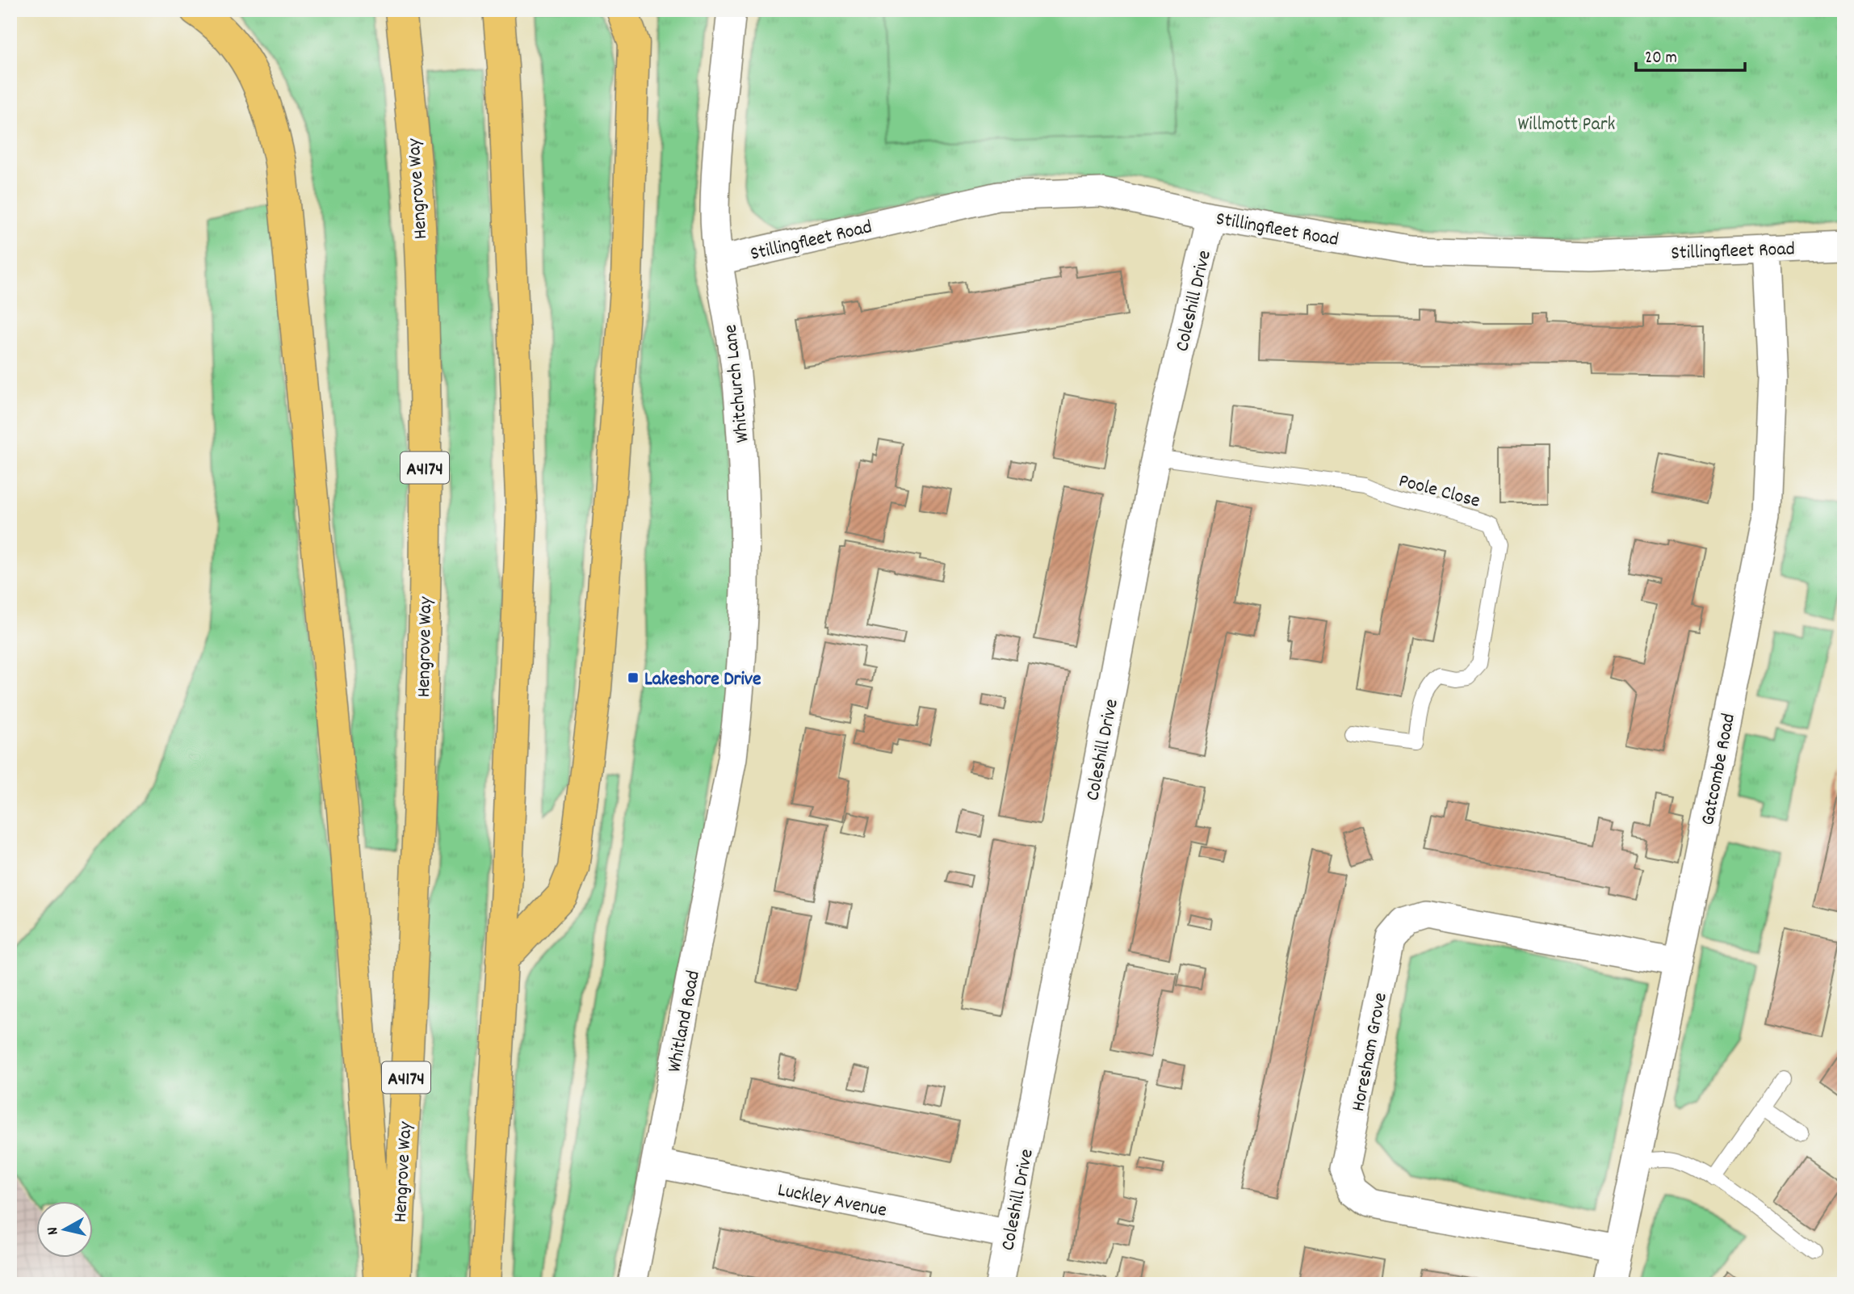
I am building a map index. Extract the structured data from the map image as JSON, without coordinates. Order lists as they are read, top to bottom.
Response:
{
  "streets": {
    "highway": ["Hengrove Way", "A4174"],
    "street": [
      "Stillingfleet Road",
      "Coleshill Drive",
      "Whitchurch Lane",
      "Gatcombe Road",
      "Whitland Road",
      "Horesham Grove",
      "Luckley Avenue"
    ],
    "lane": ["Poole Close"]
  },
  "crossings": [
    ["Stillingfleet Road", "Coleshill Drive"],
    ["Stillingfleet Road", "Whitchurch Lane"],
    ["Stillingfleet Road", "Gatcombe Road"],
    ["Coleshill Drive", "Poole Close"],
    ["Coleshill Drive", "Luckley Avenue"],
    ["Whitchurch Lane", "Whitland Road"],
    ["Gatcombe Road", "Horesham Grove"],
    ["Whitland Road", "Luckley Avenue"]
  ],
  "parks": ["Willmott Park"],
  "places": {
    "transit": ["Lakeshore Drive"]
  },
  "scale_bar": "20 m",
  "north": "left"
}
